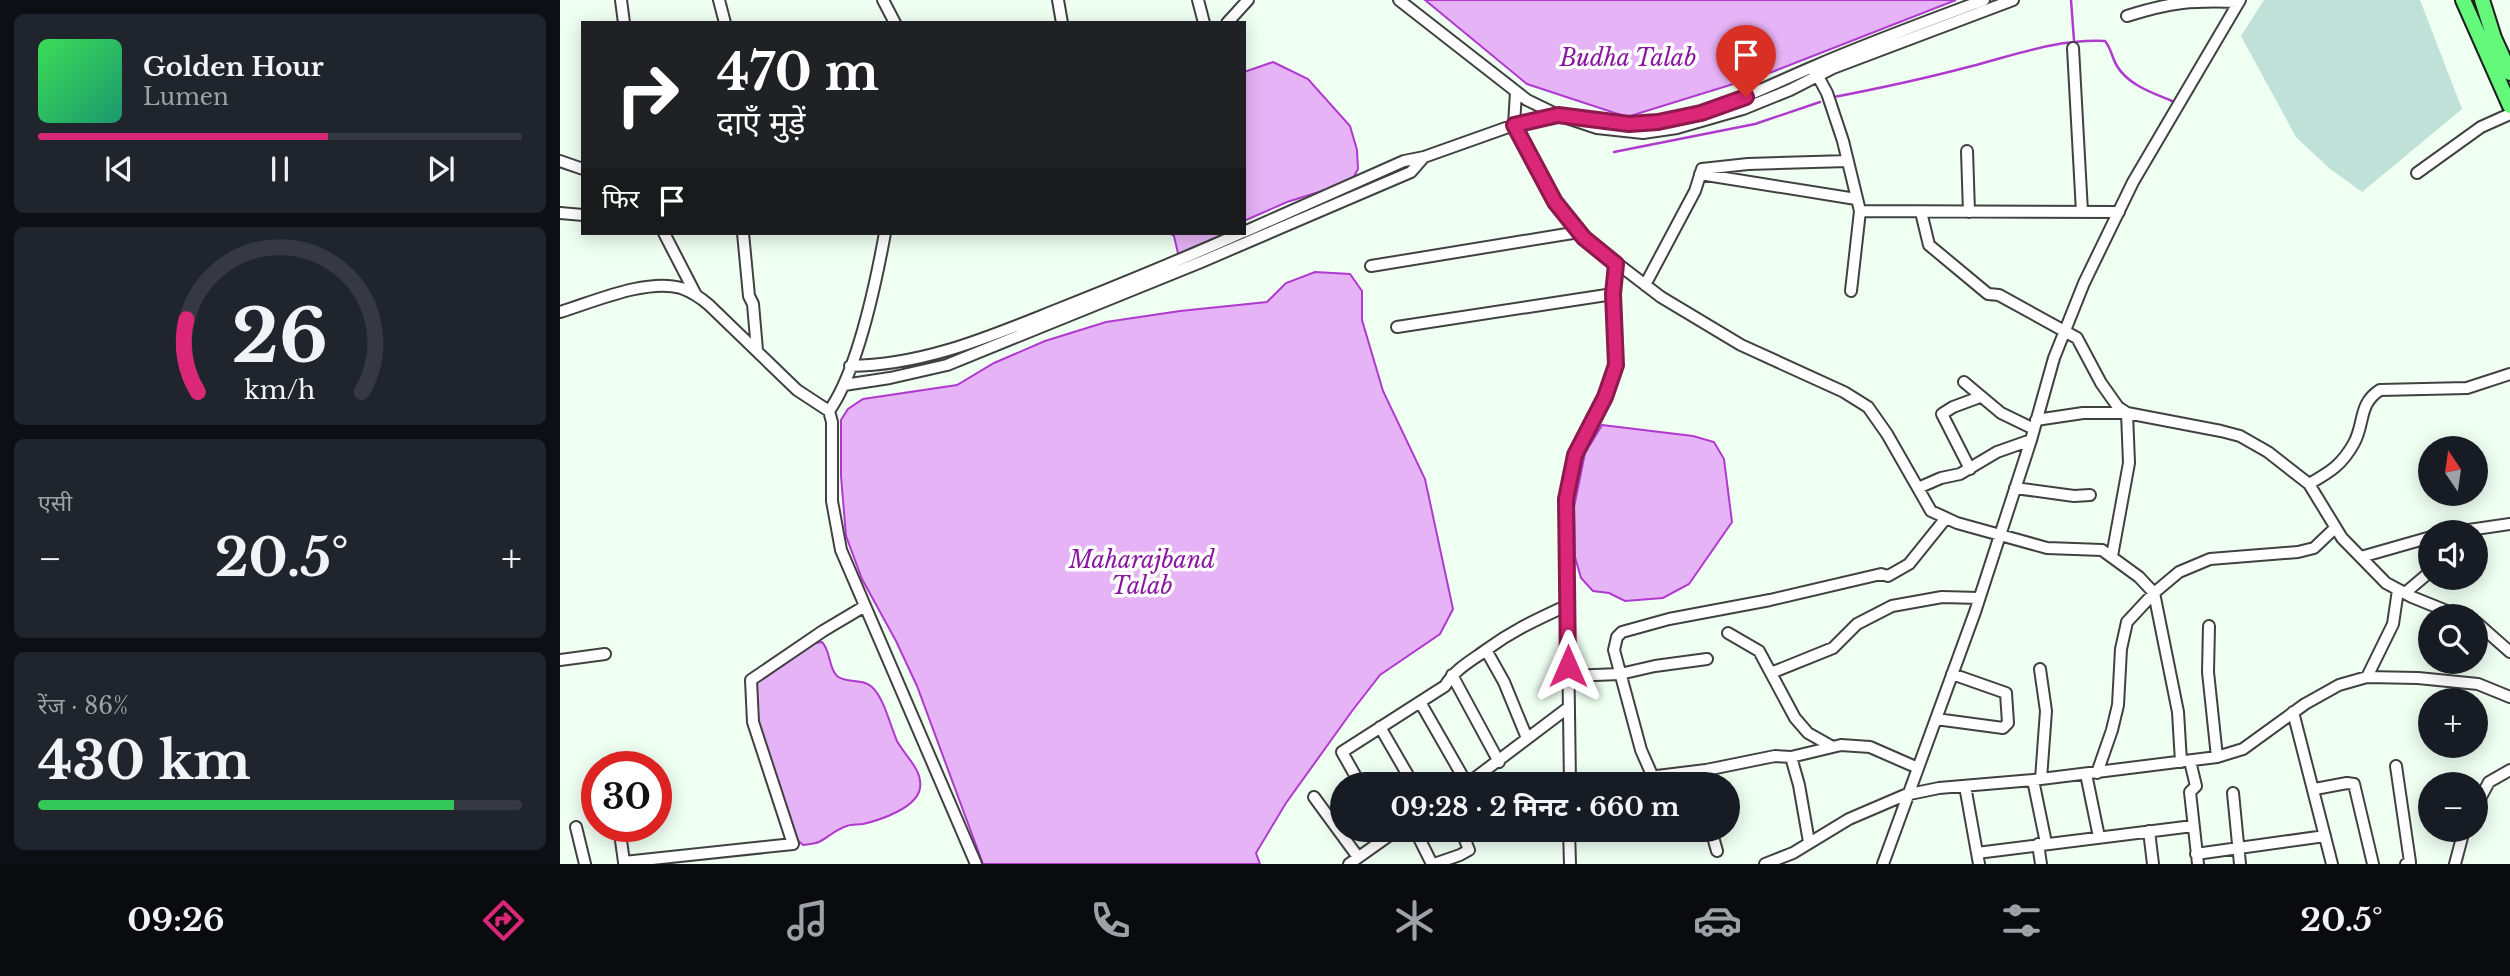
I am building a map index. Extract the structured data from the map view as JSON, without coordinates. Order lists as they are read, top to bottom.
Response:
{
  "water": ["Budha Talab", "Maharajband Talab"],
  "north": "top",
  "page": {
    "turn": ["470 m", "दाएँ मुड़ें"],
    "song": ["Golden Hour", "Lumen"],
    "then": "फिर",
    "map_buttons": ["+", "−"],
    "tile": [
      "एसी",
      ["रेंज · 86%", "430 km"]
    ],
    "heat": ["−", "20.5°", "+"],
    "limit": "30",
    "trip": "09:28 · 2 मिनट · 660 m",
    "tabs": ["09:26", "20.5°"],
    "gauge": ["26", "km/h"]
  }
}
